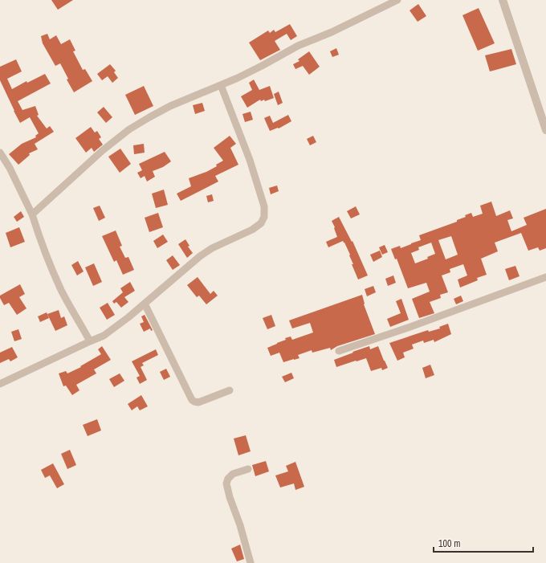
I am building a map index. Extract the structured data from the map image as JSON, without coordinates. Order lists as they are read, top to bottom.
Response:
{
  "scale_bar": "100 m"
}
